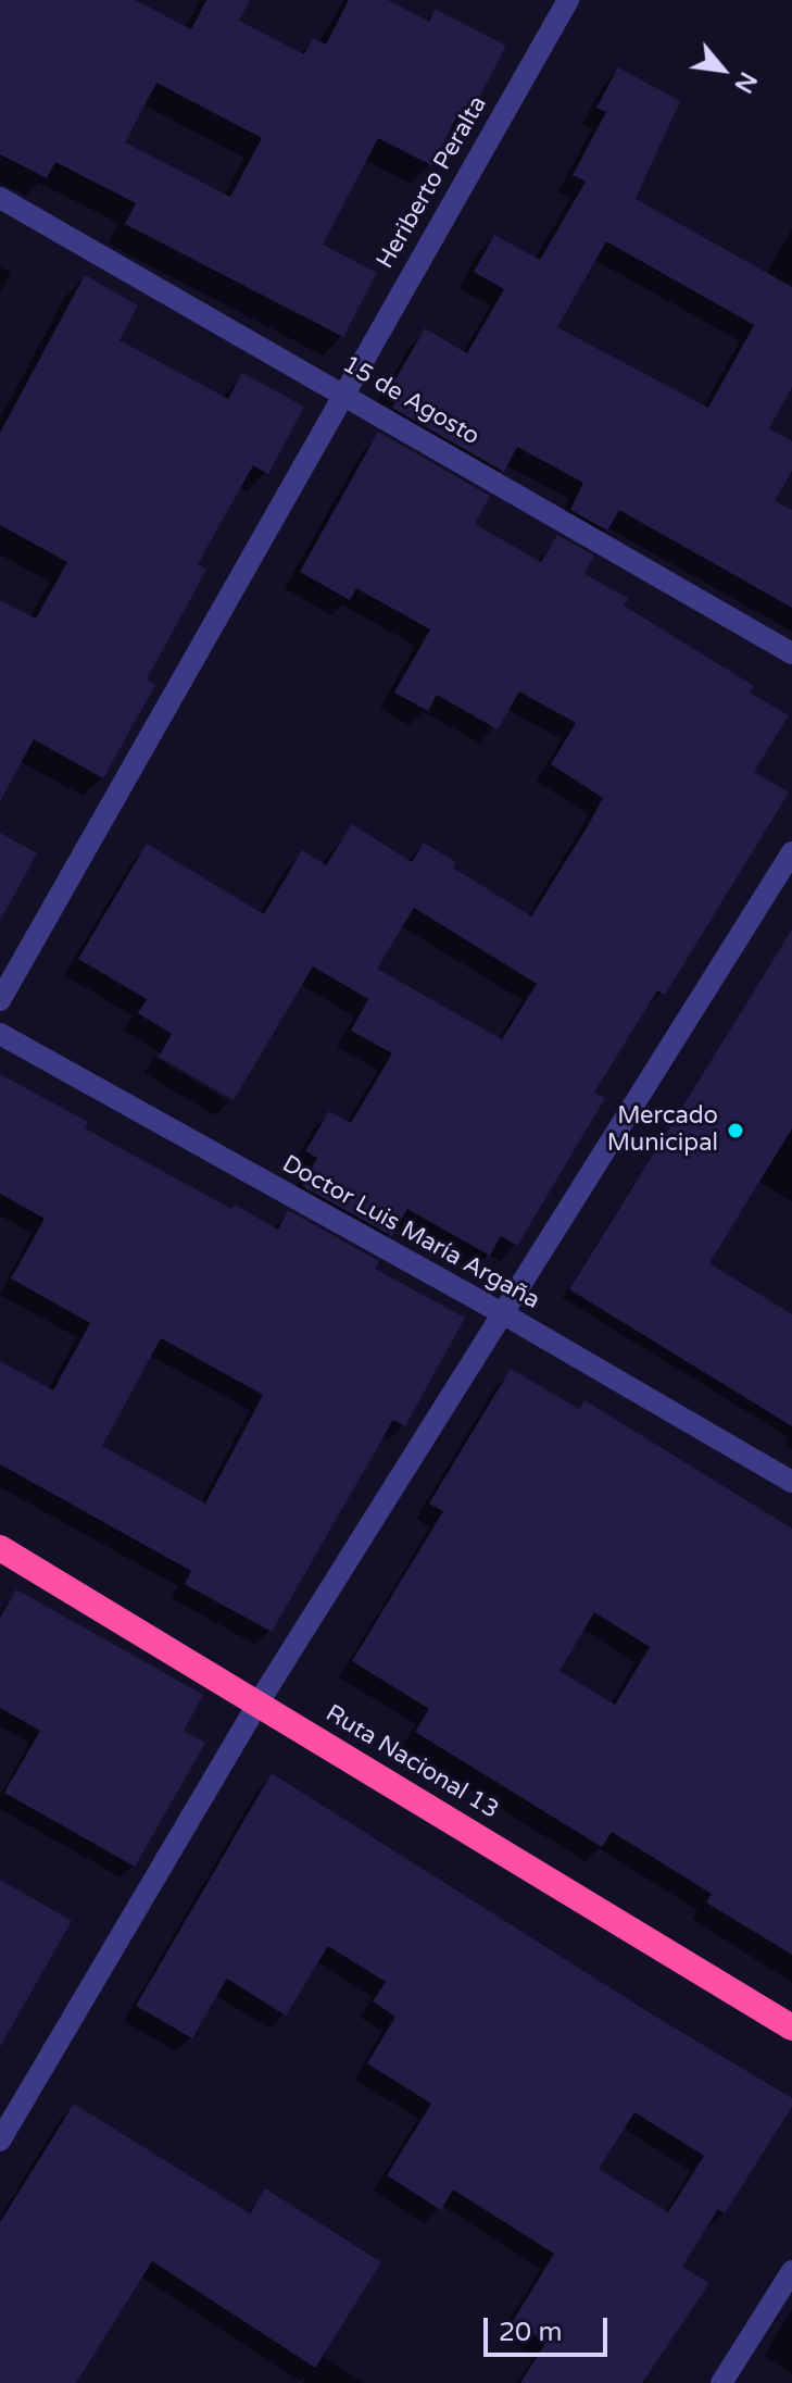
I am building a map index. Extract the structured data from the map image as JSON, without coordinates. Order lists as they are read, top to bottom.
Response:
{
  "streets": {
    "highway": ["Ruta Nacional 13"],
    "street": ["Heriberto Peralta", "15 de Agosto", "Doctor Luis María Argaña"]
  },
  "crossings": [
    ["Heriberto Peralta", "15 de Agosto"]
  ],
  "places": ["Mercado Municipal"],
  "scale_bar": "20 m",
  "north": "bottom right"
}
